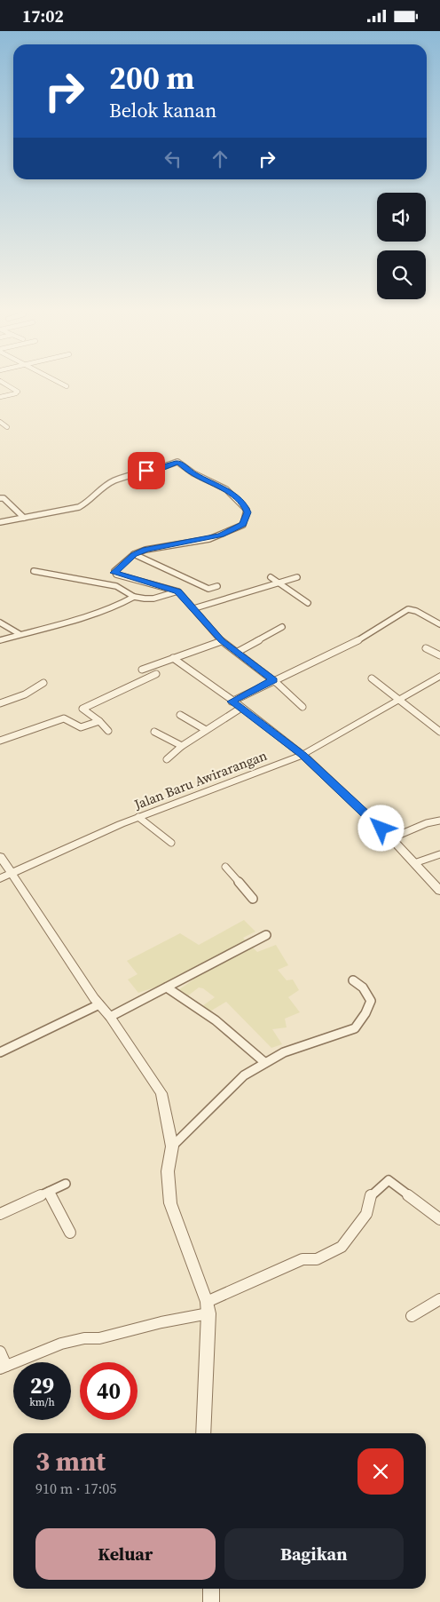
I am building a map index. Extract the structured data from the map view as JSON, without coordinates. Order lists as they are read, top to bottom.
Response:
{
  "streets": {
    "street": ["Jalan Baru Awirarangan"]
  },
  "page": {
    "status": "17:02",
    "turn": ["200 m", "Belok kanan"],
    "speed": "29 km/h",
    "limit": "40",
    "heading": ["3 mnt", "910 m · 17:05"],
    "buttons": ["Keluar", "Bagikan"]
  }
}
